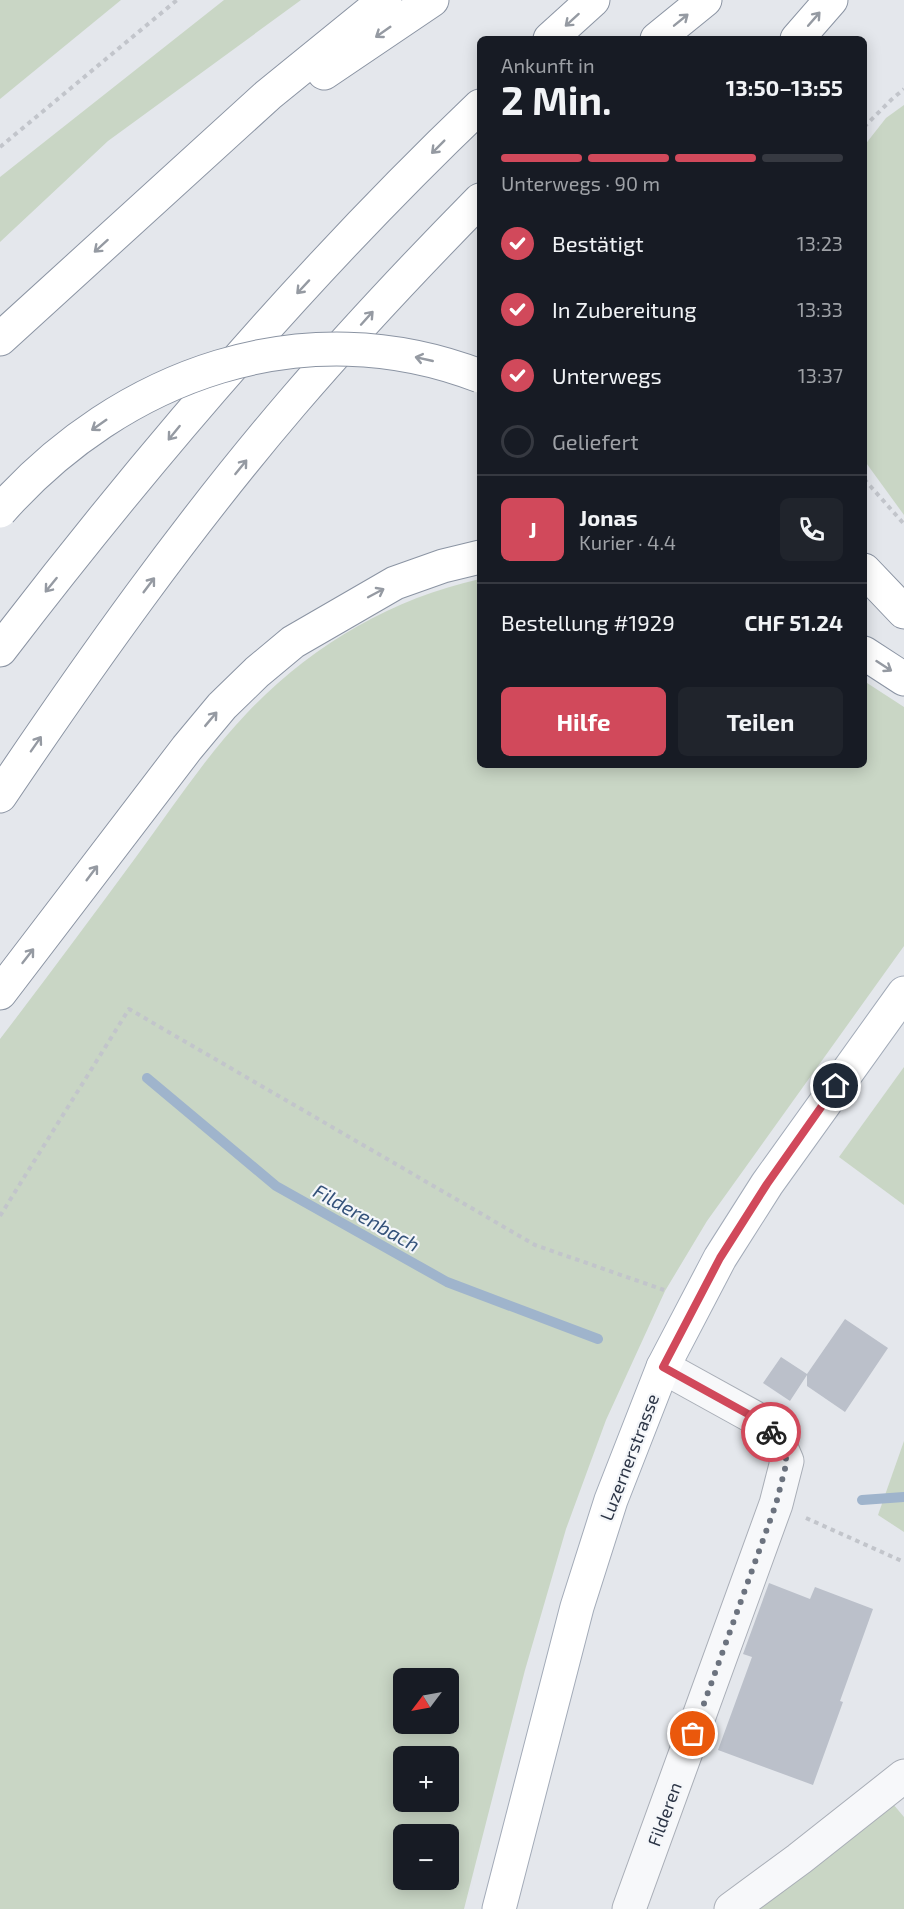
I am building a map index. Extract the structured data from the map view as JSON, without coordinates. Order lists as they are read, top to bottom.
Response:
{
  "streets": {
    "main road": ["Luzernerstrasse"],
    "street": ["Filderen"]
  },
  "crossings": [
    ["Luzernerstrasse", "Filderen"]
  ],
  "water": ["Filderenbach"],
  "north": "bottom left",
  "page": {
    "heading": ["2 Min.", "Ankunft in", "13:50–13:55"],
    "panel": [
      "Jonas",
      "Kurier · 4.4",
      "Bestellung #1929",
      "CHF 51.24"
    ],
    "bar": "Unterwegs · 90 m",
    "list": [
      ["Bestätigt", "13:23"],
      ["In Zubereitung", "13:33"],
      ["Unterwegs", "13:37"],
      "Geliefert"
    ],
    "round": "J",
    "buttons": ["Hilfe", "Teilen"],
    "map_buttons": ["+", "−"]
  }
}
